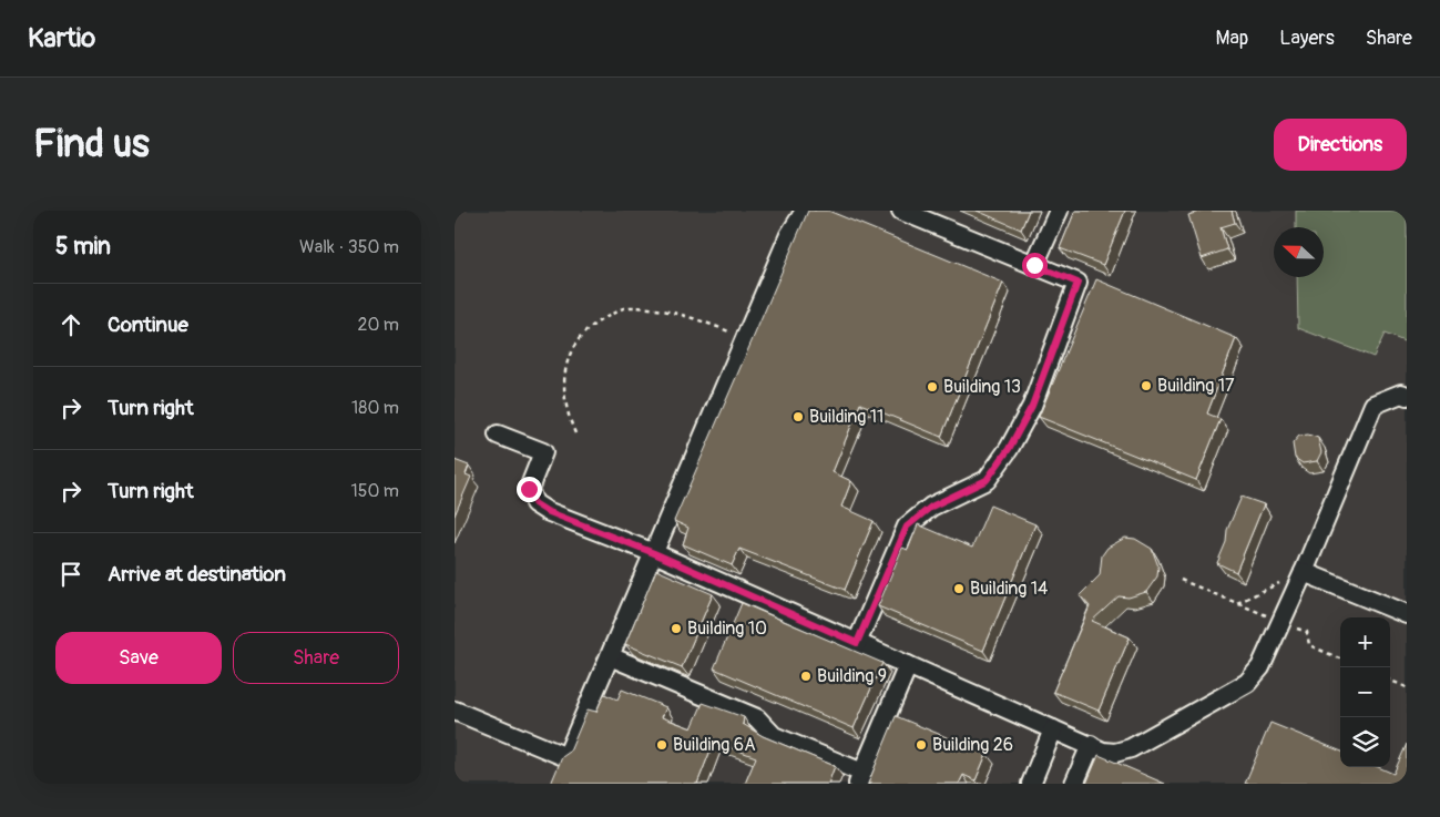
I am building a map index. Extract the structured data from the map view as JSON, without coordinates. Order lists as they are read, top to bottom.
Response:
{
  "places": [
    "Building 17",
    "Building 13",
    "Building 11",
    "Building 14",
    "Building 10",
    "Building 9",
    "Building 6A",
    "Building 26"
  ],
  "north": "left",
  "page": {
    "header": "Kartio",
    "nav": ["Map", "Layers", "Share"],
    "buttons": [
      "Directions",
      ["Save", "Share"]
    ],
    "title": "Find us",
    "heading": ["5 min", "Walk · 350 m"],
    "list": [
      ["Continue", "20 m"],
      ["Turn right", "180 m"],
      ["Turn right", "150 m"],
      "Arrive at destination"
    ],
    "map_buttons": ["+", "−"]
  }
}
